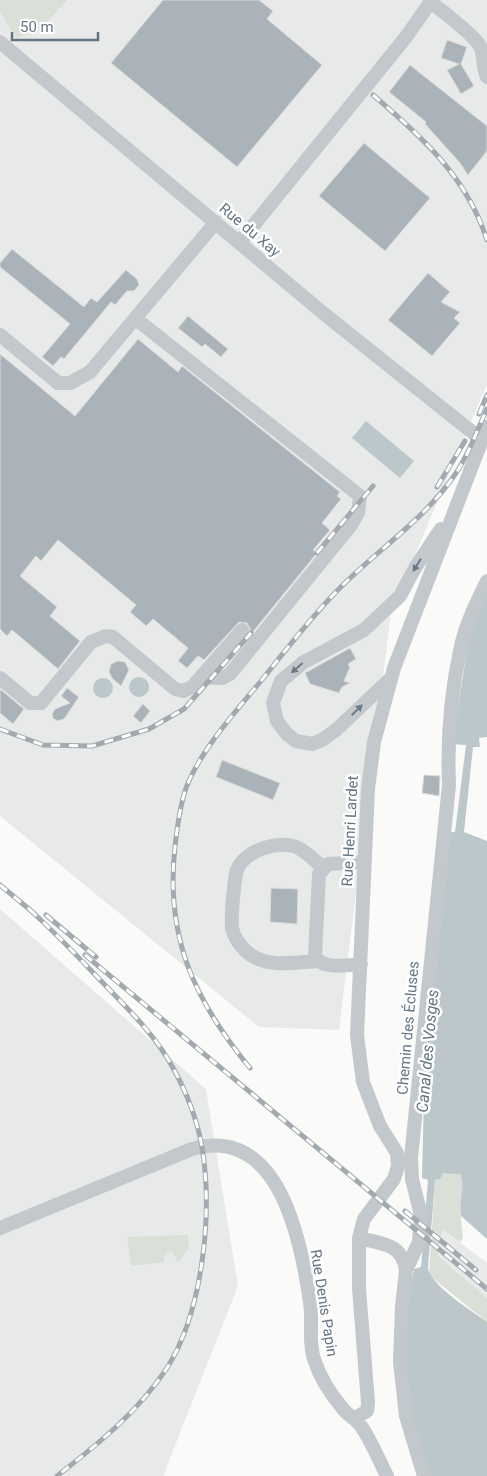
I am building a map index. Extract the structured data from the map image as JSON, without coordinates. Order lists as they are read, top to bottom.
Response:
{
  "streets": {
    "street": [
      "Rue du Xay",
      "Rue Henri Lardet",
      "Chemin des Écluses",
      "Rue Denis Papin"
    ]
  },
  "crossings": [
    ["Rue du Xay", "Rue Henri Lardet"]
  ],
  "water": ["Canal des Vosges"],
  "scale_bar": "50 m"
}
